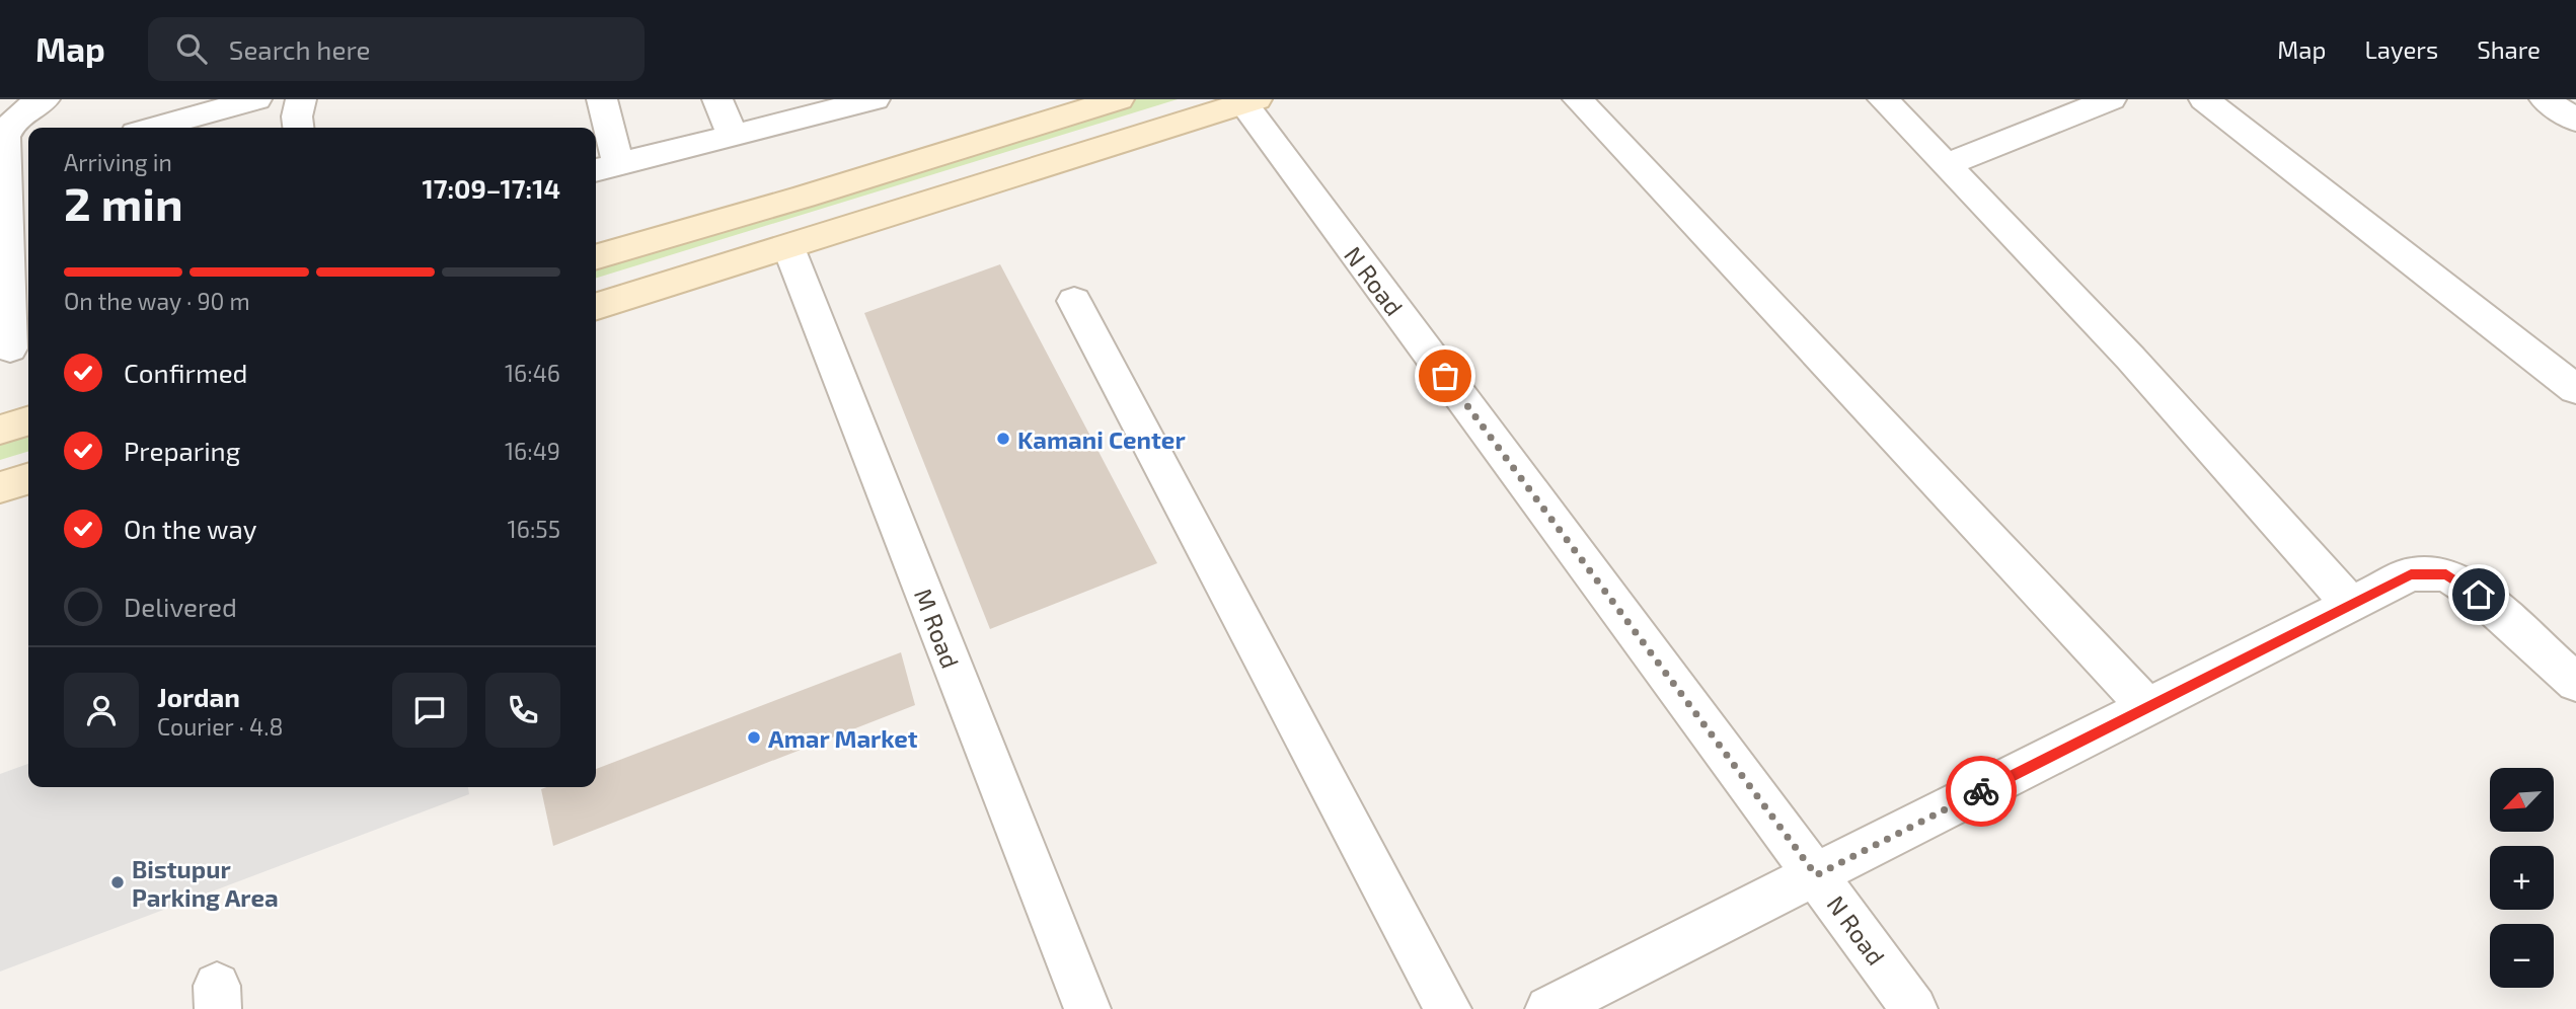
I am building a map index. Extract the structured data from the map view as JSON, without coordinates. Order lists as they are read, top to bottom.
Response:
{
  "streets": {
    "street": ["N Road", "M Road"]
  },
  "places": ["Kamani Center", "Amar Market", "Bistupur Parking Area"],
  "north": "bottom left",
  "page": {
    "header": "Map",
    "search": "Search here",
    "nav": ["Map", "Layers", "Share"],
    "heading": ["2 min", "Arriving in", "17:09–17:14"],
    "panel": ["Jordan", "Courier · 4.8"],
    "bar": "On the way · 90 m",
    "list": [
      ["Confirmed", "16:46"],
      ["Preparing", "16:49"],
      ["On the way", "16:55"],
      "Delivered"
    ],
    "map_buttons": ["+", "−"]
  }
}
